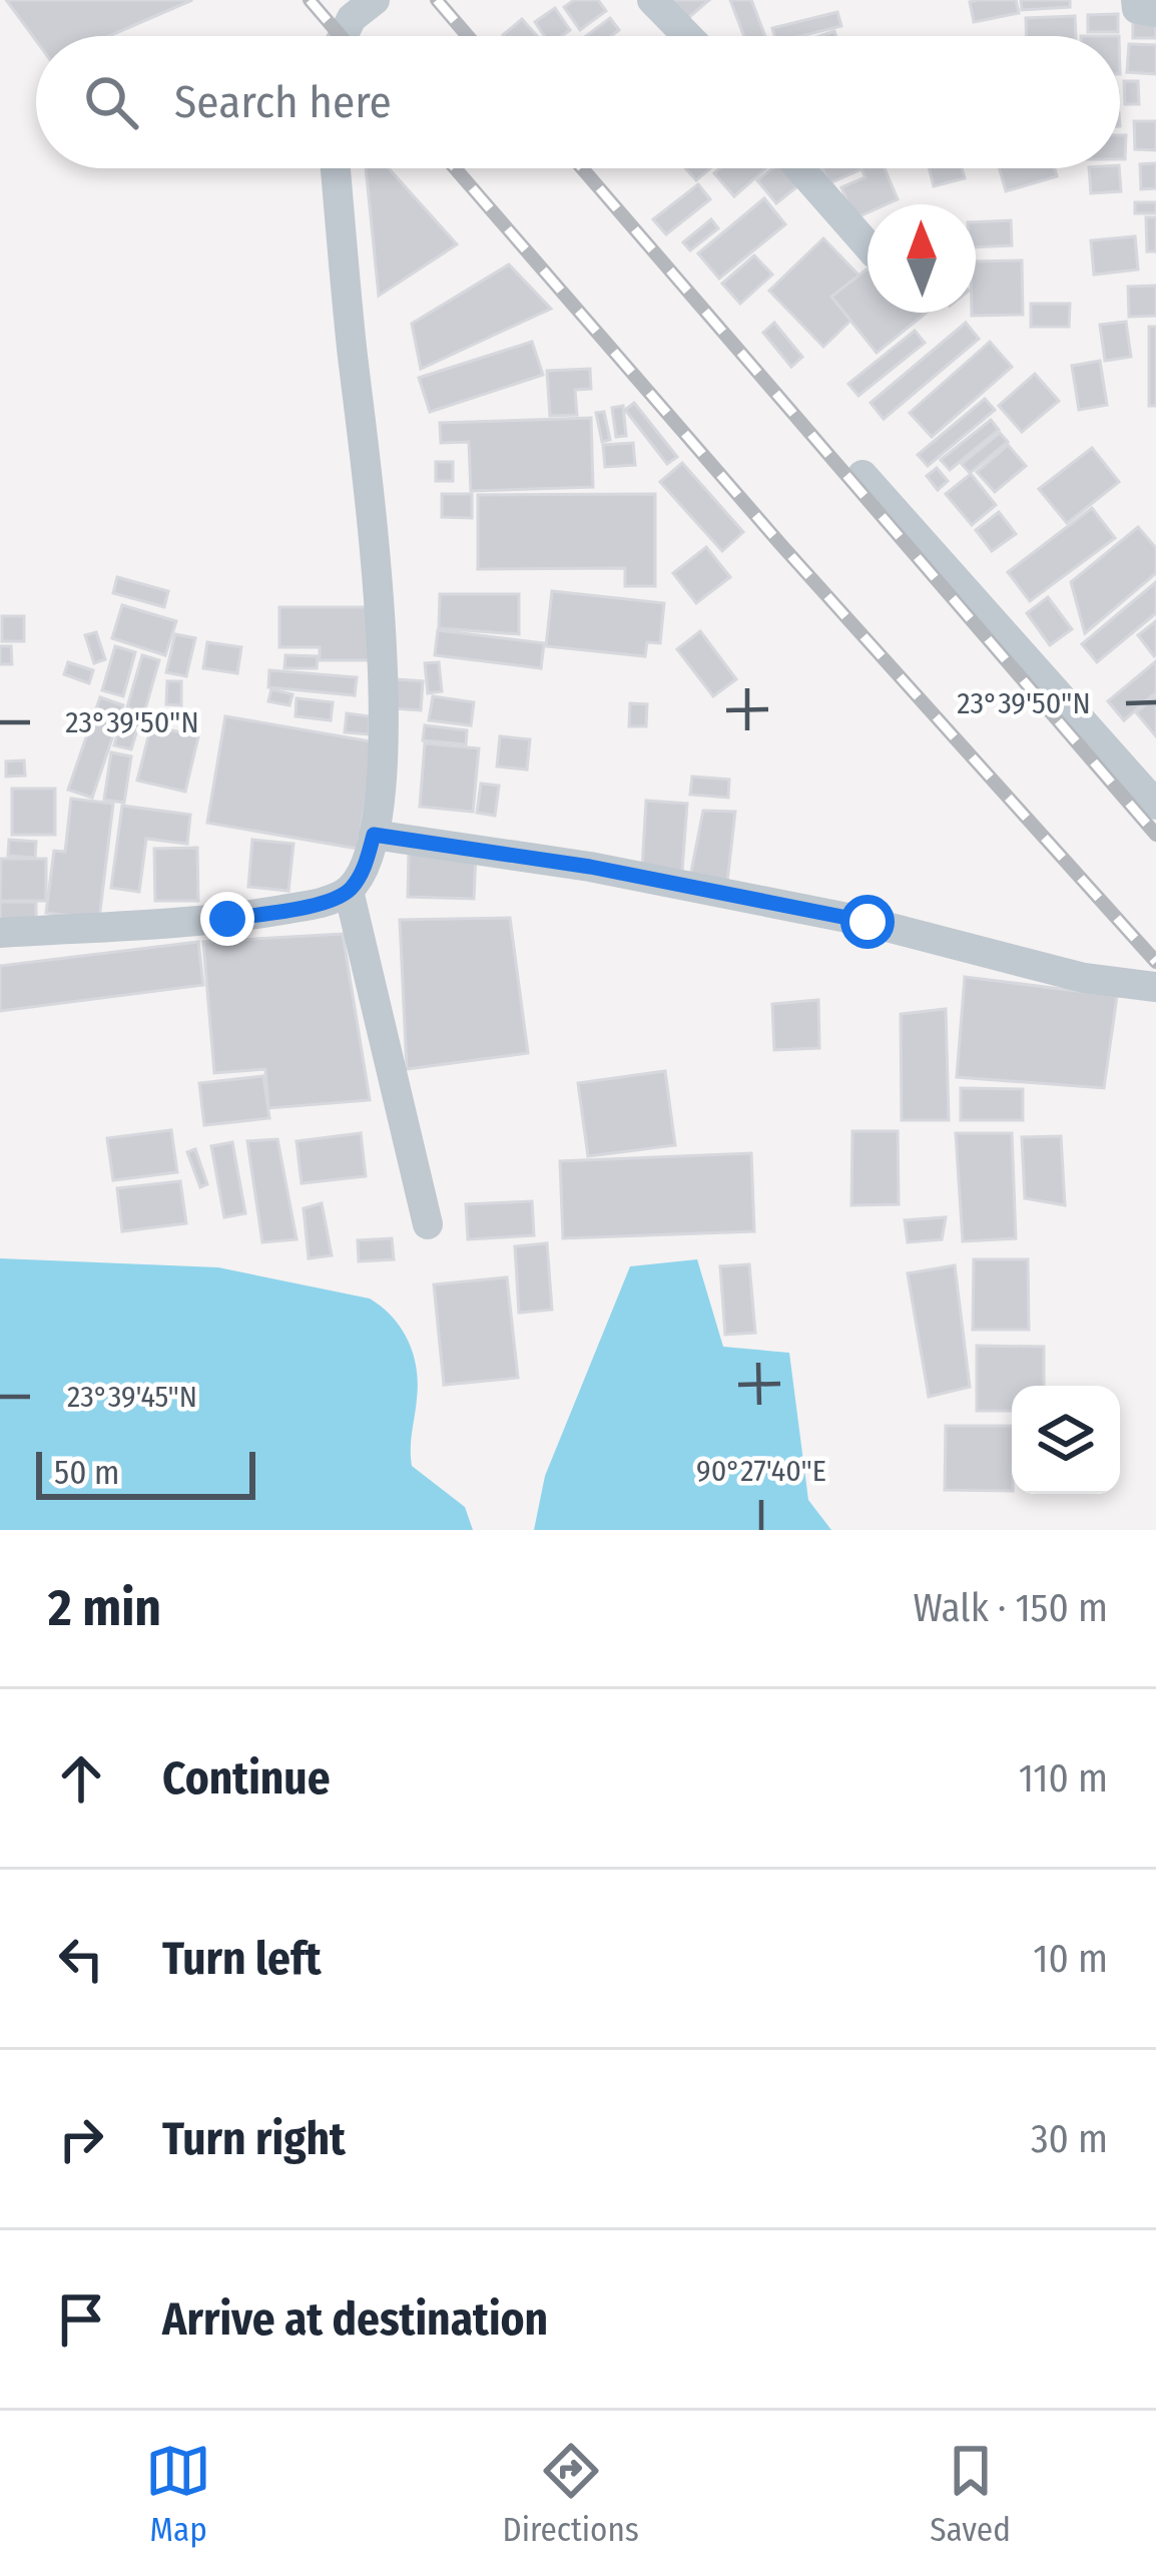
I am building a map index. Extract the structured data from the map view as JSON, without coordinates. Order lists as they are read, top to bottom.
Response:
{
  "scale_bar": "50 m",
  "north": "top",
  "page": {
    "search": "Search here",
    "scale": "50 m",
    "heading": ["2 min", "Walk · 150 m"],
    "list": [
      ["Continue", "110 m"],
      ["Turn left", "10 m"],
      ["Turn right", "30 m"],
      "Arrive at destination"
    ],
    "nav": ["Map", "Directions", "Saved"]
  },
  "coordinates": ["23°39'50\"N", "23°39'45\"N", "90°27'40\"E"]
}
